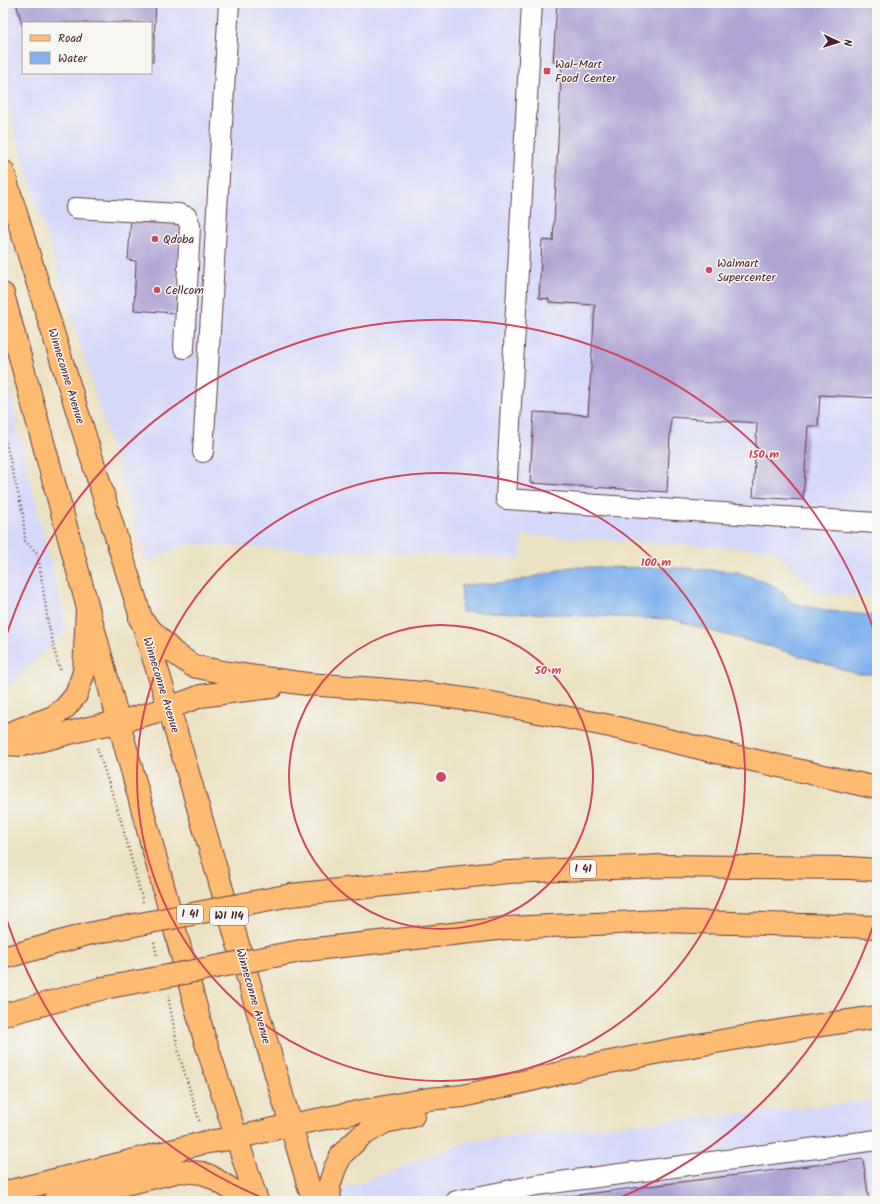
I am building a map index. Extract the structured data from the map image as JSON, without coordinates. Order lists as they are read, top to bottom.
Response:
{
  "streets": {
    "main road": ["Winneconne Avenue", "I 41", "WI 114"]
  },
  "places": {
    "transit": ["Wal-Mart Food Center"],
    "other": ["Qdoba", "Walmart Supercenter", "Cellcom"]
  },
  "legend": ["Road", "Water"],
  "north": "right",
  "rings": ["150 m", "100 m", "50 m"]
}
